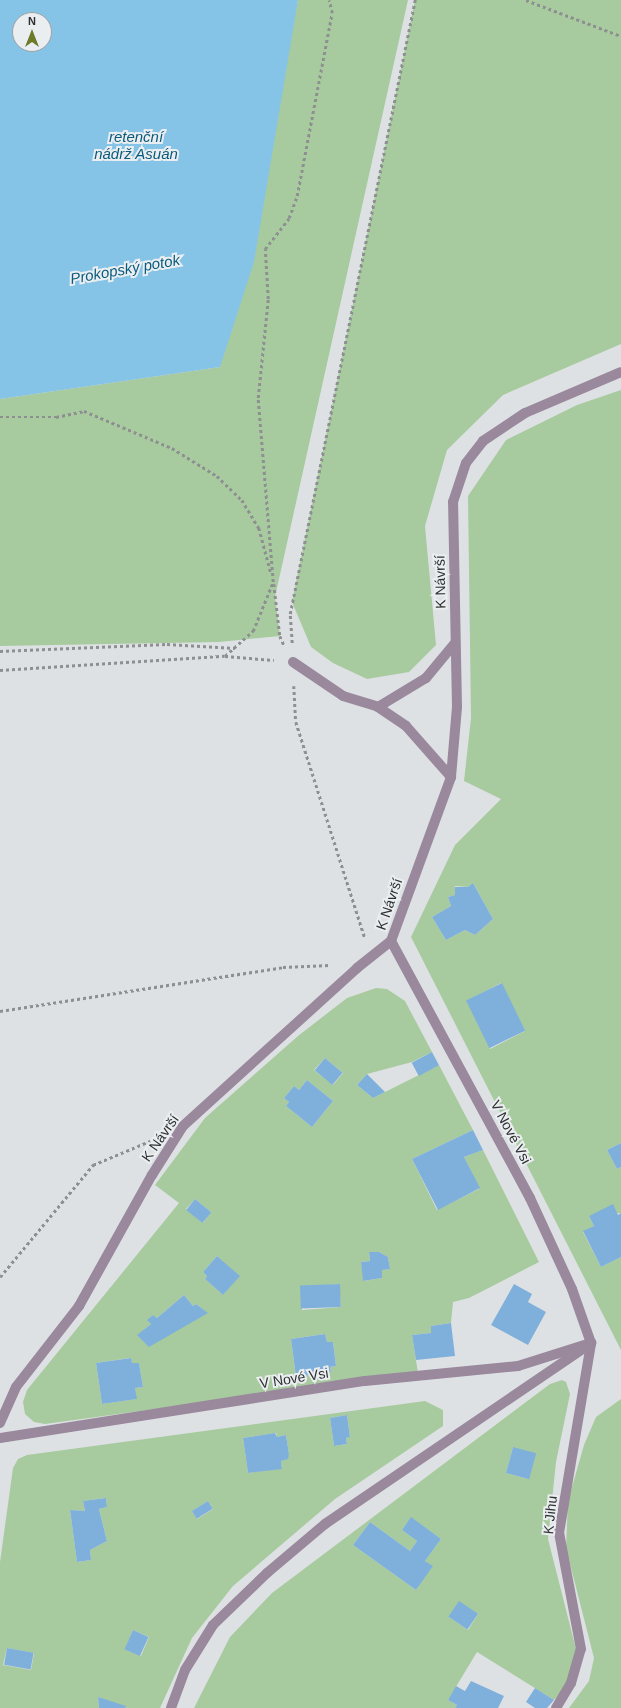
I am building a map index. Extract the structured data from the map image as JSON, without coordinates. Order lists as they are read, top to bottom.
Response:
{
  "streets": {
    "street": ["K Návrší", "V Nové Vsi", "K Jihu"]
  },
  "crossings": [
    ["K Návrší", "V Nové Vsi"],
    ["V Nové Vsi", "K Jihu"]
  ],
  "water": ["retenční nádrž Asuán", "Prokopský potok"],
  "north": "top"
}
